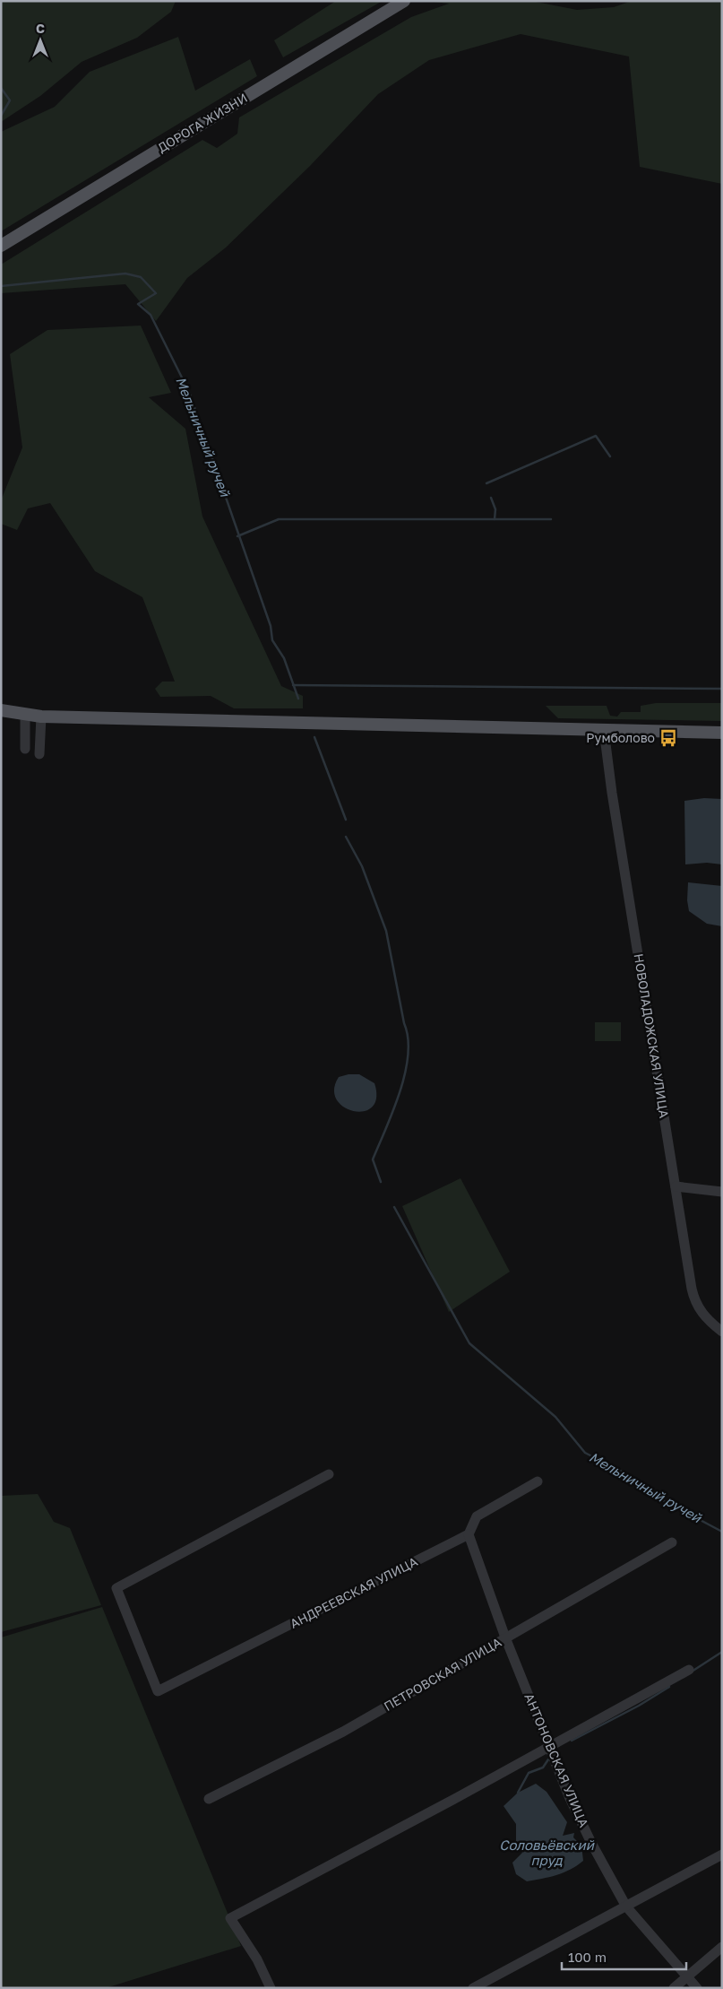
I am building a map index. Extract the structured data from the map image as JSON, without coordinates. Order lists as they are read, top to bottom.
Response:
{
  "streets": {
    "main road": ["ДОРОГА ЖИЗНИ"],
    "street": [
      "НОВОЛАДОЖСКАЯ УЛИЦА",
      "АНДРЕЕВСКАЯ УЛИЦА",
      "ПЕТРОВСКАЯ УЛИЦА",
      "АНТОНОВСКАЯ УЛИЦА"
    ]
  },
  "crossings": [
    ["АНДРЕЕВСКАЯ УЛИЦА", "АНТОНОВСКАЯ УЛИЦА"],
    ["ПЕТРОВСКАЯ УЛИЦА", "АНТОНОВСКАЯ УЛИЦА"]
  ],
  "water": ["Мельничный ручей", "Соловьёвский пруд"],
  "places": {
    "bus stop": ["Румболово"]
  },
  "scale_bar": "100 m",
  "north": "top"
}
